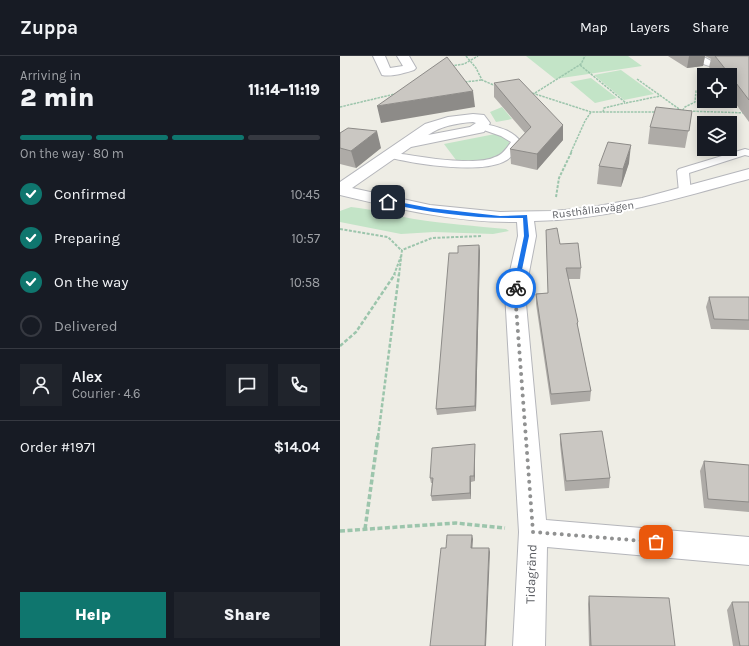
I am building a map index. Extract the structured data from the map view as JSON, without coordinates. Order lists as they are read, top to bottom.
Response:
{
  "streets": {
    "street": ["Rusthållarvägen", "Tidagränd"]
  },
  "crossings": [
    ["Rusthållarvägen", "Tidagränd"]
  ],
  "page": {
    "header": "Zuppa",
    "nav": ["Map", "Layers", "Share"],
    "heading": ["2 min", "Arriving in", "11:14–11:19"],
    "panel": [
      "Alex",
      "Courier · 4.6",
      "Order #1971",
      "$14.04"
    ],
    "bar": "On the way · 80 m",
    "list": [
      ["Confirmed", "10:45"],
      ["Preparing", "10:57"],
      ["On the way", "10:58"],
      "Delivered"
    ],
    "buttons": ["Help", "Share"]
  }
}
